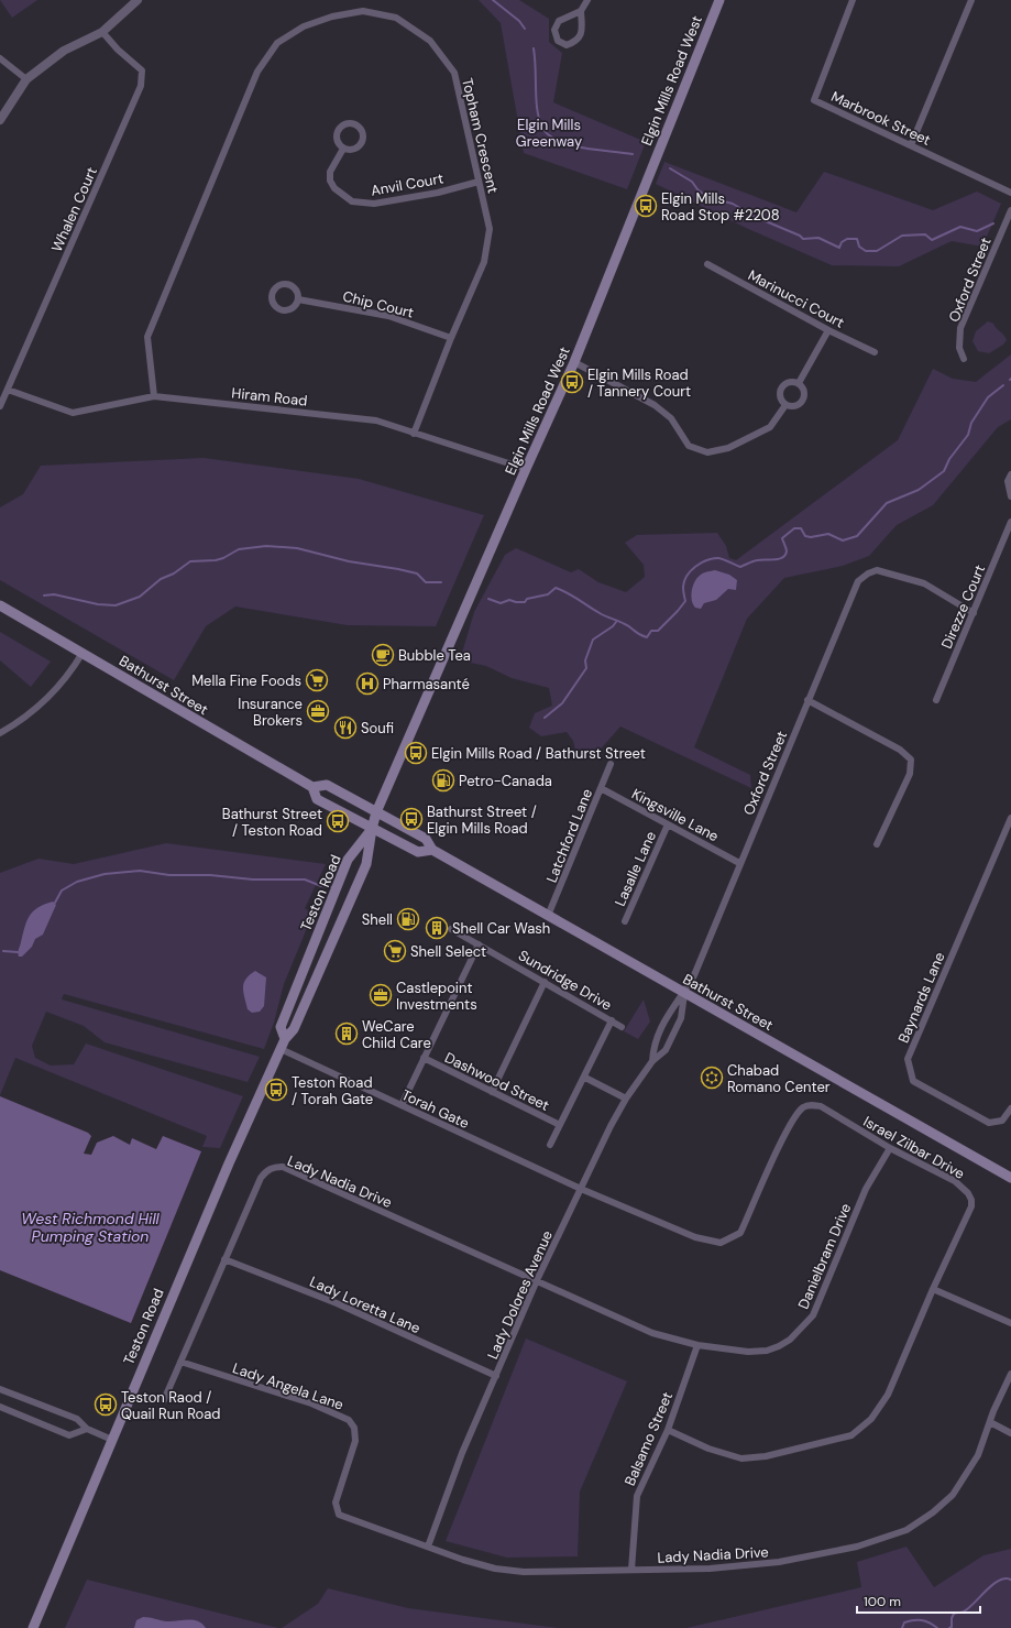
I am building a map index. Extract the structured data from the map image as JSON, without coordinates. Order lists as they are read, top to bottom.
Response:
{
  "streets": {
    "main road": ["Elgin Mills Road West", "Bathurst Street", "Teston Road"],
    "street": [
      "Marbrook Street",
      "Topham Crescent",
      "Anvil Court",
      "Whalen Court",
      "Oxford Street",
      "Marinucci Court",
      "Chip Court",
      "Hiram Road",
      "Direzze Court",
      "Kingsville Lane",
      "Latchford Lane",
      "Lasalle Lane",
      "Sundridge Drive",
      "Baynards Lane",
      "Dashwood Street",
      "Torah Gate",
      "Israel Zilbar Drive",
      "Lady Nadia Drive",
      "Danielbram Drive",
      "Lady Dolores Avenue",
      "Lady Loretta Lane",
      "Lady Angela Lane",
      "Balsamo Street"
    ]
  },
  "crossings": [
    ["Elgin Mills Road West", "Hiram Road"],
    ["Elgin Mills Road West", "Bathurst Street"],
    ["Elgin Mills Road West", "Teston Road"],
    ["Topham Crescent", "Anvil Court"],
    ["Topham Crescent", "Chip Court"],
    ["Topham Crescent", "Hiram Road"],
    ["Whalen Court", "Hiram Road"],
    ["Oxford Street", "Direzze Court"],
    ["Oxford Street", "Bathurst Street"],
    ["Oxford Street", "Kingsville Lane"],
    ["Oxford Street", "Lady Dolores Avenue"],
    ["Bathurst Street", "Latchford Lane"],
    ["Bathurst Street", "Teston Road"],
    ["Bathurst Street", "Lady Dolores Avenue"],
    ["Kingsville Lane", "Latchford Lane"],
    ["Kingsville Lane", "Lasalle Lane"],
    ["Teston Road", "Torah Gate"],
    ["Torah Gate", "Israel Zilbar Drive"],
    ["Torah Gate", "Lady Dolores Avenue"],
    ["Israel Zilbar Drive", "Danielbram Drive"],
    ["Israel Zilbar Drive", "Lady Dolores Avenue"],
    ["Israel Zilbar Drive", "Balsamo Street"],
    ["Lady Nadia Drive", "Danielbram Drive"],
    ["Lady Nadia Drive", "Lady Dolores Avenue"],
    ["Lady Nadia Drive", "Lady Loretta Lane"],
    ["Lady Nadia Drive", "Lady Angela Lane"],
    ["Lady Nadia Drive", "Balsamo Street"],
    ["Danielbram Drive", "Lady Dolores Avenue"],
    ["Danielbram Drive", "Balsamo Street"],
    ["Lady Dolores Avenue", "Lady Loretta Lane"]
  ],
  "water": ["West Richmond Hill Pumping Station"],
  "parks": ["Elgin Mills Greenway"],
  "places": {
    "bus stop": [
      "Elgin Mills Road Stop #2208",
      "Elgin Mills Road / Tannery Court",
      "Elgin Mills Road / Bathurst Street",
      "Bathurst Street / Elgin Mills Road",
      "Bathurst Street / Teston Road",
      "Teston Road / Torah Gate",
      "Teston Raod / Quail Run Road"
    ],
    "cafe": ["Bubble Tea"],
    "supermarket": ["Mella Fine Foods", "Shell Select"],
    "hospital": ["Pharmasanté"],
    "office": ["Insurance Brokers", "Castlepoint Investments"],
    "restaurant": ["Soufi"],
    "fuel station": ["Petro-Canada", "Shell"],
    "building": ["Shell Car Wash", "WeCare Child Care"],
    "synagogue": ["Chabad Romano Center"]
  },
  "scale_bar": "100 m"
}
